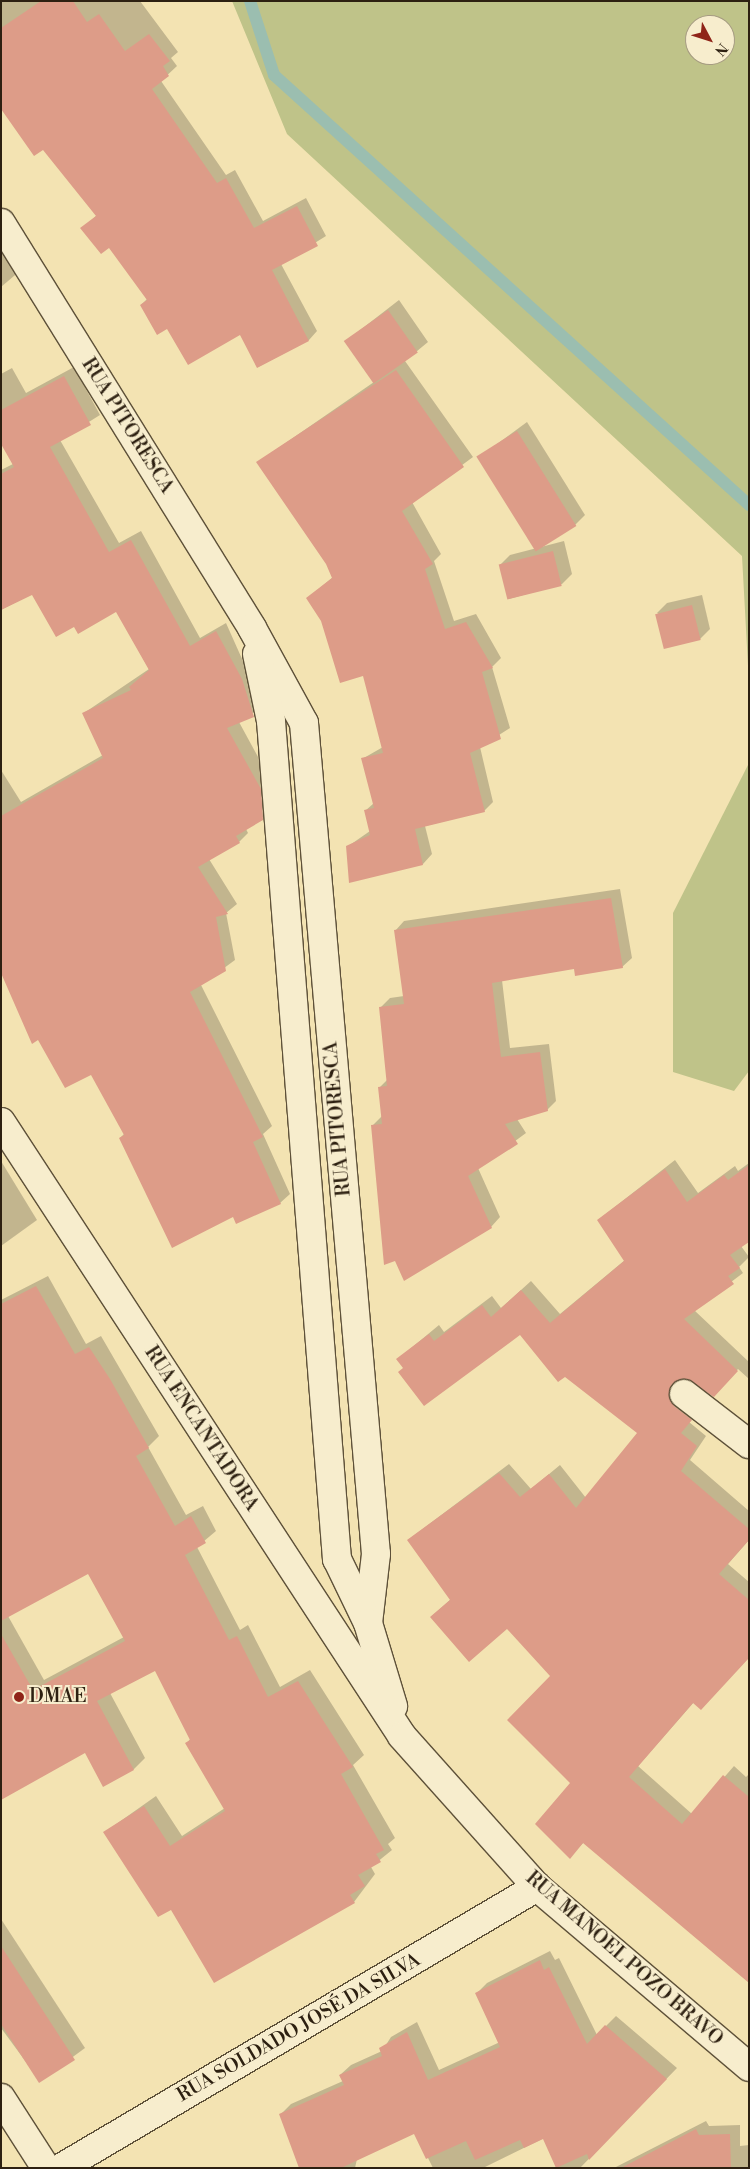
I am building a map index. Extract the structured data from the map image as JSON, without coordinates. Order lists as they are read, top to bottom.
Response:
{
  "streets": {
    "street": [
      "RUA PITORESCA",
      "RUA ENCANTADORA",
      "RUA MANOEL POZO BRAVO",
      "RUA SOLDADO JOSÉ DA SILVA"
    ]
  },
  "crossings": [
    ["RUA PITORESCA", "RUA ENCANTADORA"],
    ["RUA PITORESCA", "RUA MANOEL POZO BRAVO"],
    ["RUA ENCANTADORA", "RUA MANOEL POZO BRAVO"],
    ["RUA MANOEL POZO BRAVO", "RUA SOLDADO JOSÉ DA SILVA"]
  ],
  "places": ["DMAE"],
  "north": "bottom right"
}
